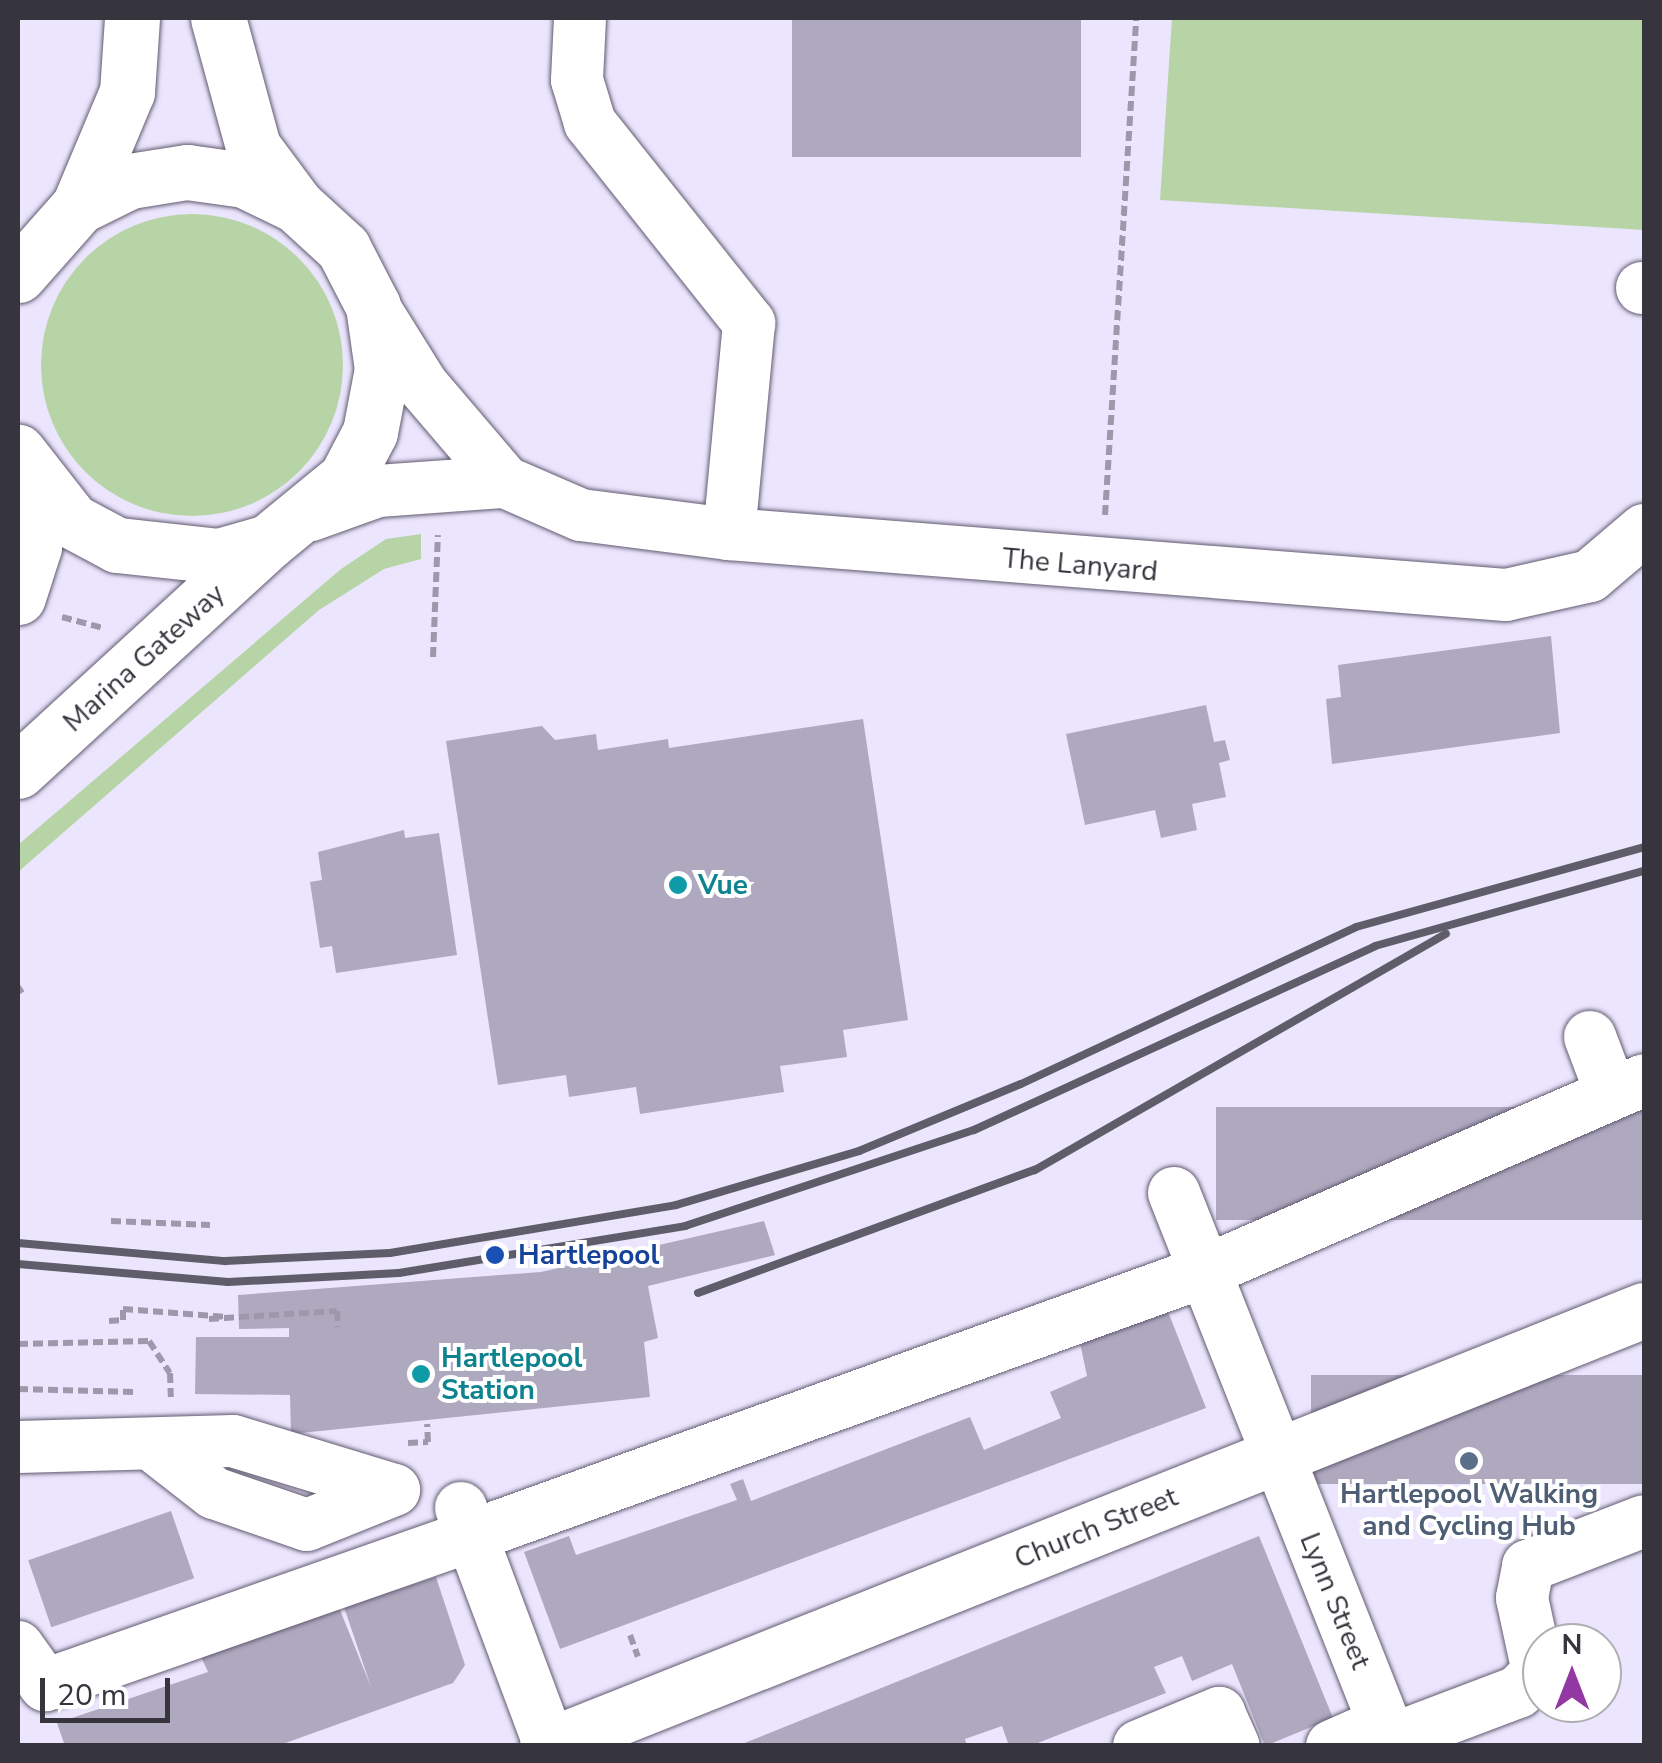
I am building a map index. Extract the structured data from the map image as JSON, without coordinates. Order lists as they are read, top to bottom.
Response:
{
  "streets": {
    "main road": ["Marina Gateway", "Church Street"],
    "street": ["The Lanyard", "Lynn Street"]
  },
  "crossings": [
    ["The Lanyard", "Marina Gateway"],
    ["Church Street", "Lynn Street"]
  ],
  "places": [
    "Vue",
    "Hartlepool",
    "Hartlepool Station",
    "Hartlepool Walking and Cycling Hub"
  ],
  "scale_bar": "20 m",
  "north": "top"
}
